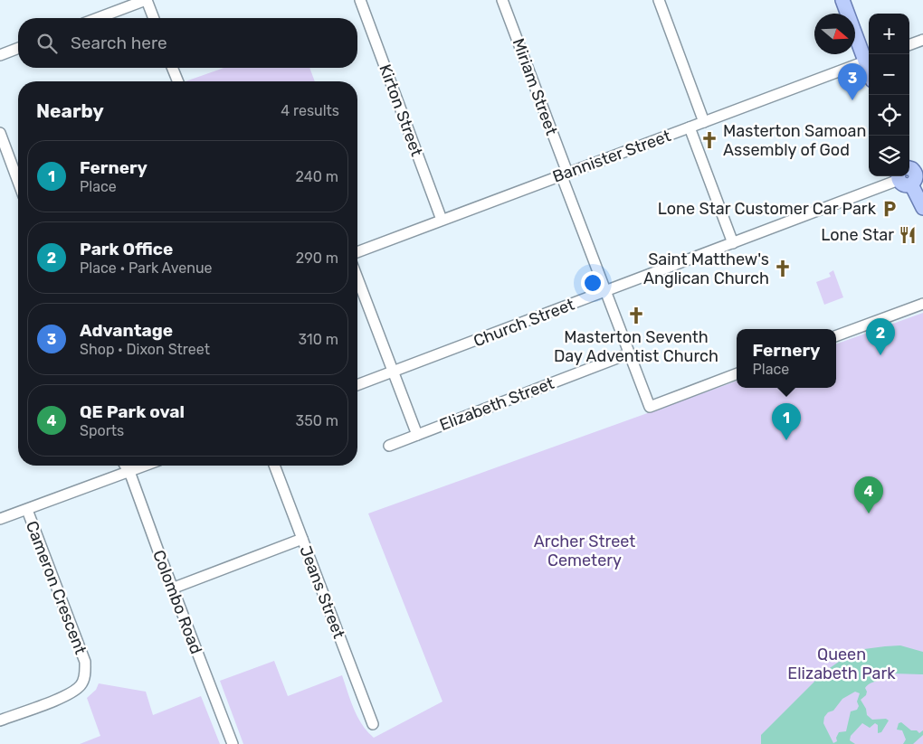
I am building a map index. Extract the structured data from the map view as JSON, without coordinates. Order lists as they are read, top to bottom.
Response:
{
  "streets": {
    "street": [
      "Miriam Street",
      "Kirton Street",
      "Bannister Street",
      "Church Street",
      "Elizabeth Street",
      "Cameron Crescent",
      "Jeans Street",
      "Colombo Road"
    ]
  },
  "crossings": [
    ["Miriam Street", "Bannister Street"],
    ["Miriam Street", "Church Street"],
    ["Miriam Street", "Elizabeth Street"],
    ["Kirton Street", "Bannister Street"]
  ],
  "parks": ["Archer Street Cemetery", "Queen Elizabeth Park"],
  "places": {
    "church": ["Masterton Samoan Assembly of God", "Saint Matthew's Anglican Church", "Masterton Seventh Day Adventist Church"],
    "parking": ["Lone Star Customer Car Park"],
    "restaurant": ["Lone Star"]
  },
  "north": "right",
  "page": {
    "map_buttons": ["+", "−"],
    "search": "Search here",
    "pins": [
      "3",
      "2",
      "1",
      "4"
    ],
    "heading": ["Nearby", "4 results"],
    "list": [
      {
        "mark": "1",
        "name": "Fernery",
        "note": "Place",
        "value": "240 m"
      },
      {
        "mark": "2",
        "name": "Park Office",
        "note": "Place · Park Avenue",
        "value": "290 m"
      },
      {
        "mark": "3",
        "name": "Advantage",
        "note": "Shop · Dixon Street",
        "value": "310 m"
      },
      {
        "mark": "4",
        "name": "QE Park oval",
        "note": "Sports",
        "value": "350 m"
      }
    ],
    "popup": ["Fernery", "Place"]
  }
}
